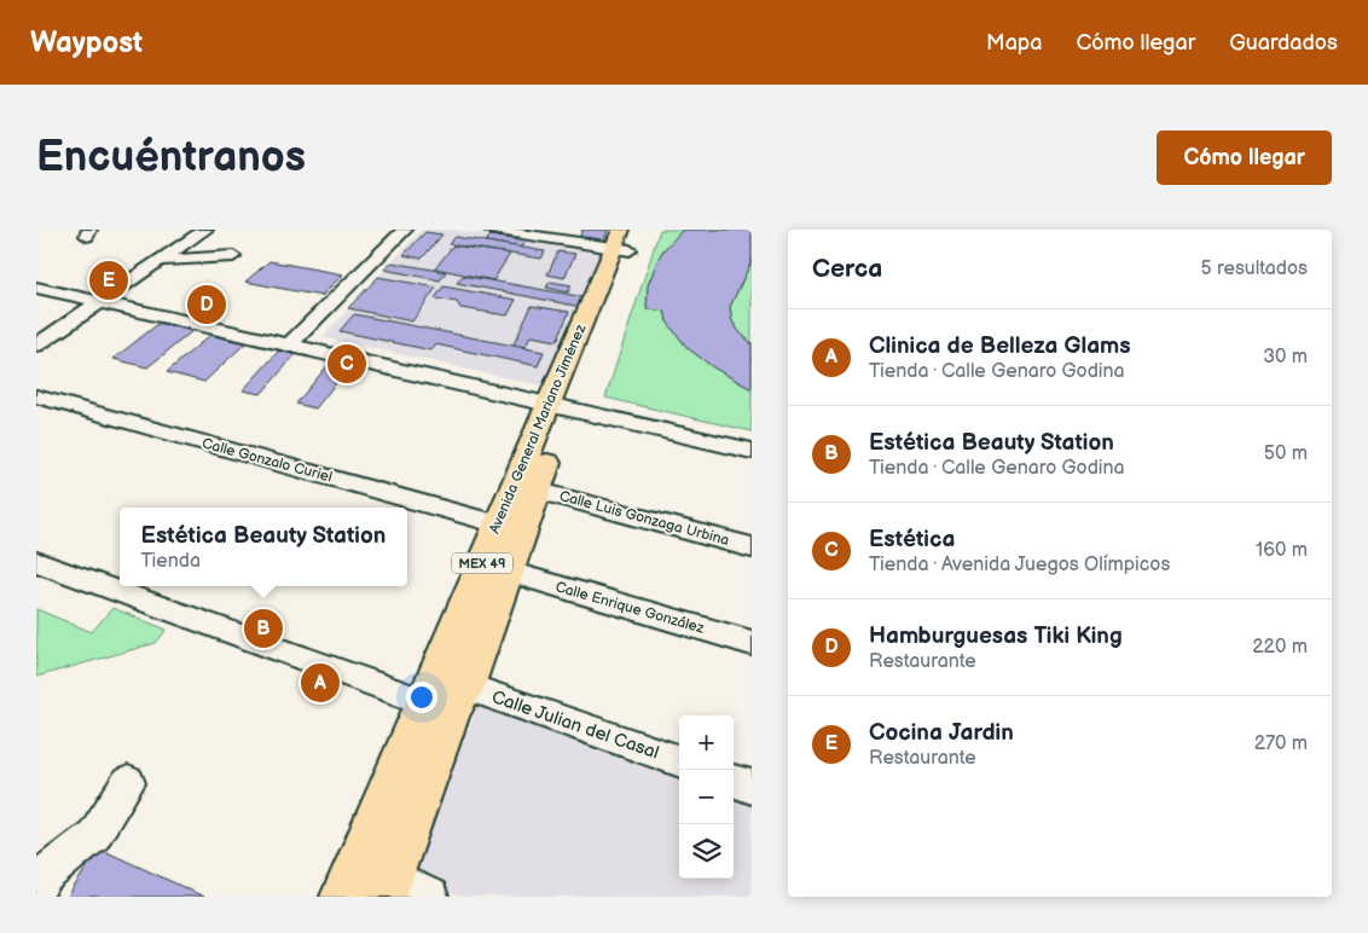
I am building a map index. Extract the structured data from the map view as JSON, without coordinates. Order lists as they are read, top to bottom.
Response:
{
  "streets": {
    "main road": ["Avenida General Mariano Jiménez", "MEX 49"],
    "street": [
      "Calle Gonzalo Curiel",
      "Calle Luis Gonzaga Urbina",
      "Calle Enrique González",
      "Calle Julian del Casal"
    ]
  },
  "crossings": [
    ["Avenida General Mariano Jiménez", "Calle Gonzalo Curiel"],
    ["Avenida General Mariano Jiménez", "Calle Luis Gonzaga Urbina"],
    ["Avenida General Mariano Jiménez", "Calle Enrique González"],
    ["Avenida General Mariano Jiménez", "Calle Julian del Casal"]
  ],
  "page": {
    "header": "Waypost",
    "nav": ["Mapa", "Cómo llegar", "Guardados"],
    "buttons": "Cómo llegar",
    "title": "Encuéntranos",
    "heading": ["Cerca", "5 resultados"],
    "pins": [
      "E",
      "D",
      "C",
      "B",
      "A"
    ],
    "list": [
      {
        "mark": "A",
        "name": "Clinica de Belleza Glams",
        "note": "Tienda · Calle Genaro Godina",
        "value": "30 m"
      },
      {
        "mark": "B",
        "name": "Estética Beauty Station",
        "note": "Tienda · Calle Genaro Godina",
        "value": "50 m"
      },
      {
        "mark": "C",
        "name": "Estética",
        "note": "Tienda · Avenida Juegos Olímpicos",
        "value": "160 m"
      },
      {
        "mark": "D",
        "name": "Hamburguesas Tiki King",
        "note": "Restaurante",
        "value": "220 m"
      },
      {
        "mark": "E",
        "name": "Cocina Jardin",
        "note": "Restaurante",
        "value": "270 m"
      }
    ],
    "popup": ["Estética Beauty Station", "Tienda"],
    "map_buttons": ["+", "−"]
  }
}
